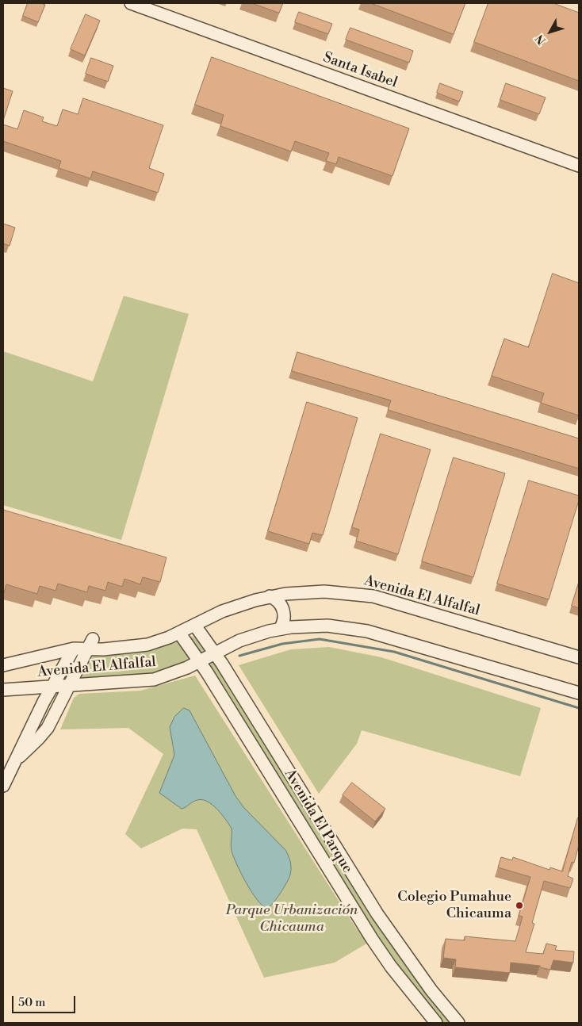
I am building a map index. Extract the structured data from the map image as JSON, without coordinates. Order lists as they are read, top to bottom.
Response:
{
  "streets": {
    "street": ["Santa Isabel", "Avenida El Alfalfal", "Avenida El Parque"]
  },
  "crossings": [
    ["Avenida El Alfalfal", "Avenida El Parque"]
  ],
  "parks": ["Parque Urbanización Chicauma"],
  "places": ["Colegio Pumahue Chicauma"],
  "scale_bar": "50 m",
  "north": "bottom left"
}
